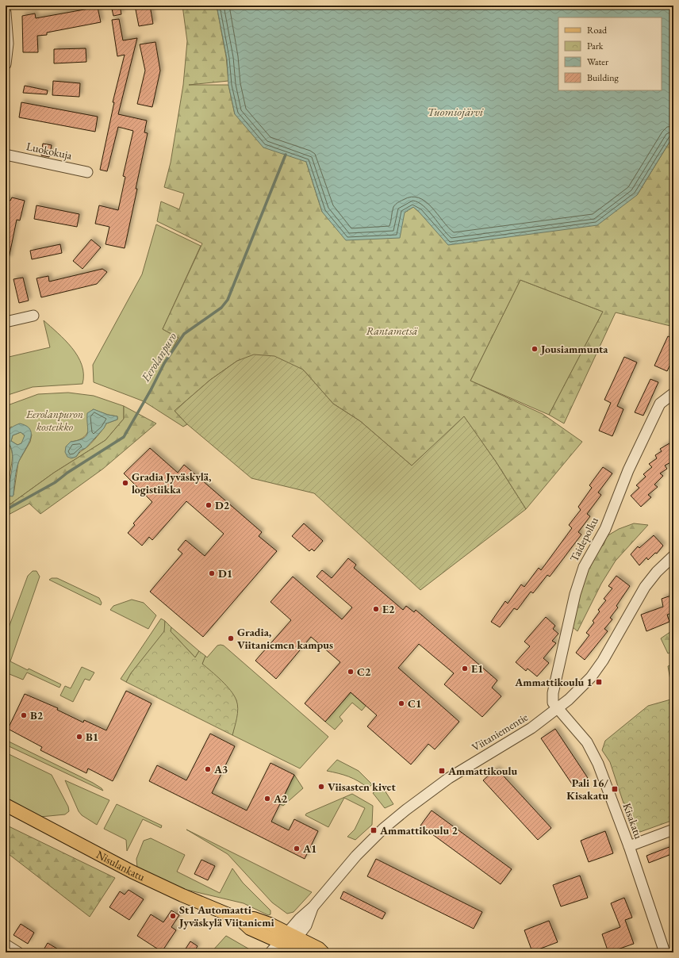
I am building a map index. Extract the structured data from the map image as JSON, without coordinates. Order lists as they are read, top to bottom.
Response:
{
  "streets": {
    "main road": ["Nisulankatu"],
    "street": [
      "Luokokuja",
      "Taidepolku",
      "Viitaniementie",
      "Kisakatu"
    ]
  },
  "crossings": [
    ["Taidepolku", "Viitaniementie"],
    ["Taidepolku", "Kisakatu"],
    ["Viitaniementie", "Kisakatu"],
    ["Viitaniementie", "Nisulankatu"]
  ],
  "water": ["Tuomiojärvi", "Eerolanpuro"],
  "parks": ["Rantametsä", "Eerolanpuron kosteikko"],
  "places": {
    "other": [
      "Jousiammunta",
      "Gradia Jyväskylä, logistiikka",
      "D2",
      "D1",
      "E2",
      "Gradia, Viitaniemen kampus",
      "E1",
      "C2",
      "C1",
      "B2",
      "B1",
      "A3",
      "Viisasten kivet",
      "A2",
      "A1",
      "St1 Automaatti Jyväskylä Viitaniemi"
    ],
    "transit": [
      "Ammattikoulu 1",
      "Ammattikoulu",
      "Pali 16/ Kisakatu",
      "Ammattikoulu 2"
    ]
  },
  "legend": [
    "Road",
    "Park",
    "Water",
    "Building"
  ]
}
